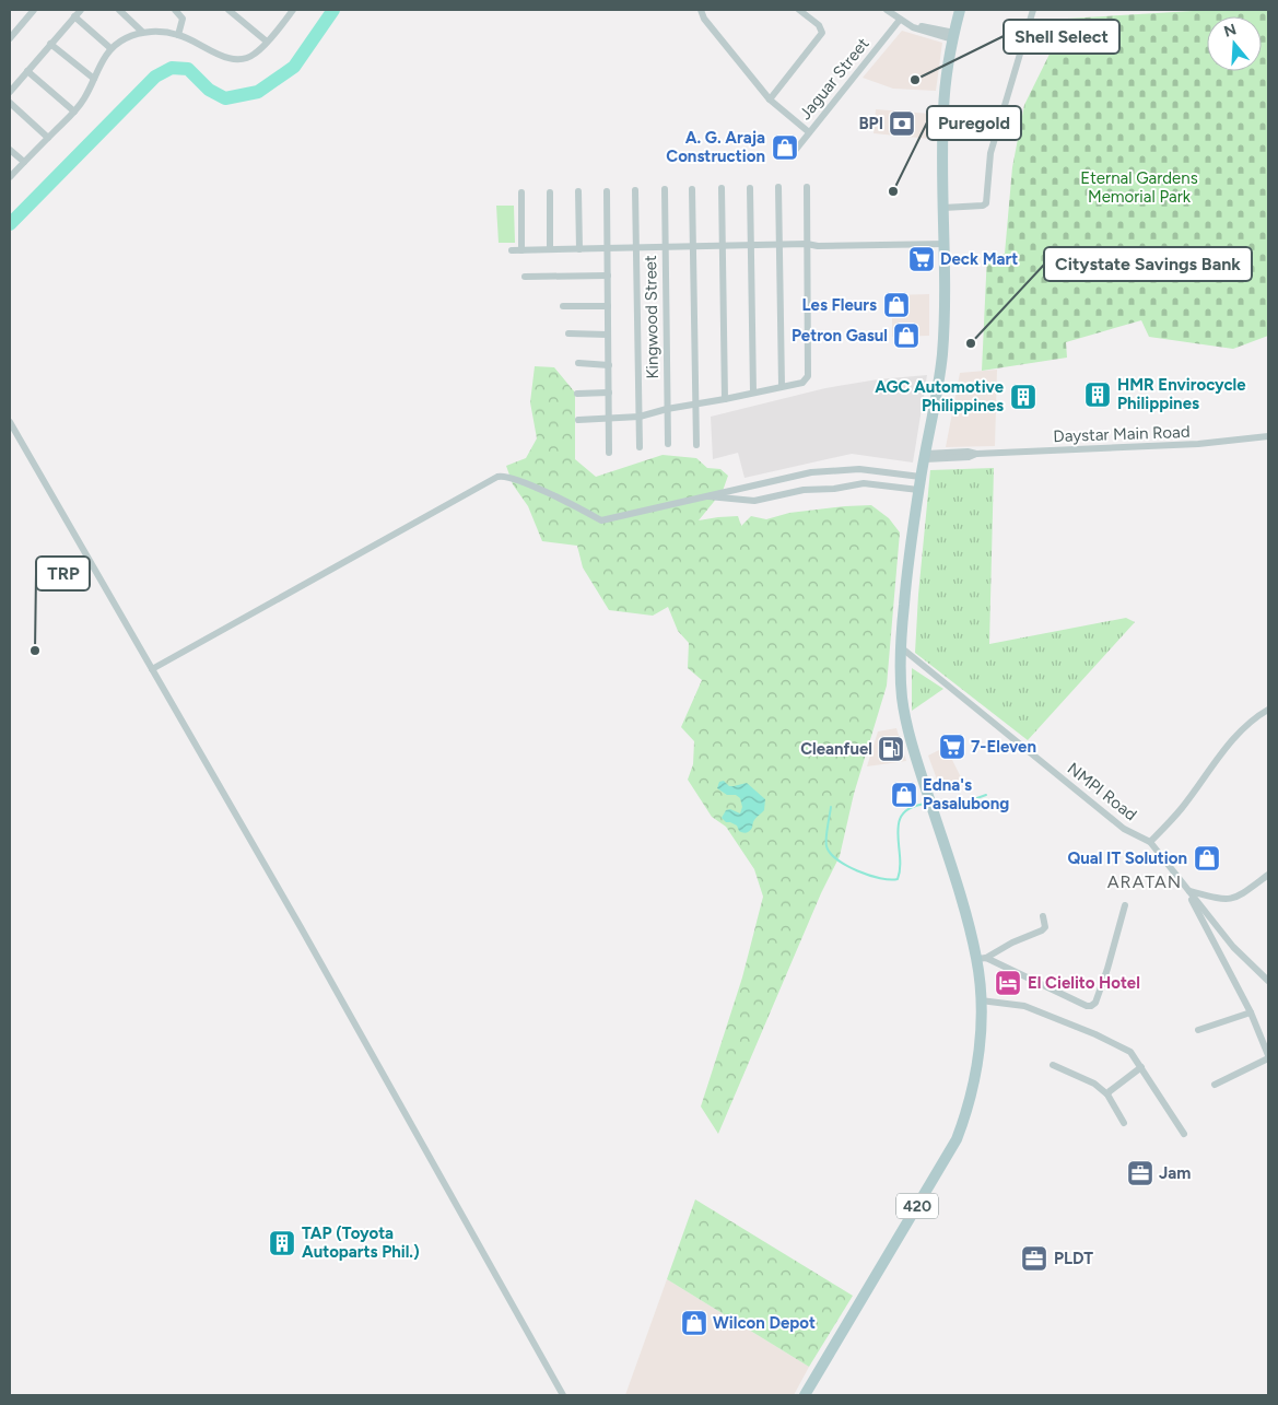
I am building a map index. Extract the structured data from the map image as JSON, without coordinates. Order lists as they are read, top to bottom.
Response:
{
  "streets": {
    "main road": ["420"],
    "street": [
      "Jaguar Street",
      "Kingwood Street",
      "Daystar Main Road",
      "NMPI Road"
    ]
  },
  "crossings": [
    ["Daystar Main Road", "420"],
    ["NMPI Road", "420"]
  ],
  "districts": ["ARATAN"],
  "parks": ["Eternal Gardens Memorial Park"],
  "places": {
    "other": [
      "Shell Select",
      "Puregold",
      "Citystate Savings Bank",
      "TRP"
    ],
    "bank": ["BPI"],
    "shop": [
      "A. G. Araja Construction",
      "Les Fleurs",
      "Petron Gasul",
      "Edna's Pasalubong",
      "Qual IT Solution",
      "Wilcon Depot"
    ],
    "supermarket": ["Deck Mart", "7-Eleven"],
    "building": ["HMR Envirocycle Philippines", "AGC Automotive Philippines", "TAP (Toyota Autoparts Phil.)"],
    "fuel station": ["Cleanfuel"],
    "hotel": ["El Cielito Hotel"],
    "office": ["Jam", "PLDT"]
  },
  "north": "top"
}
